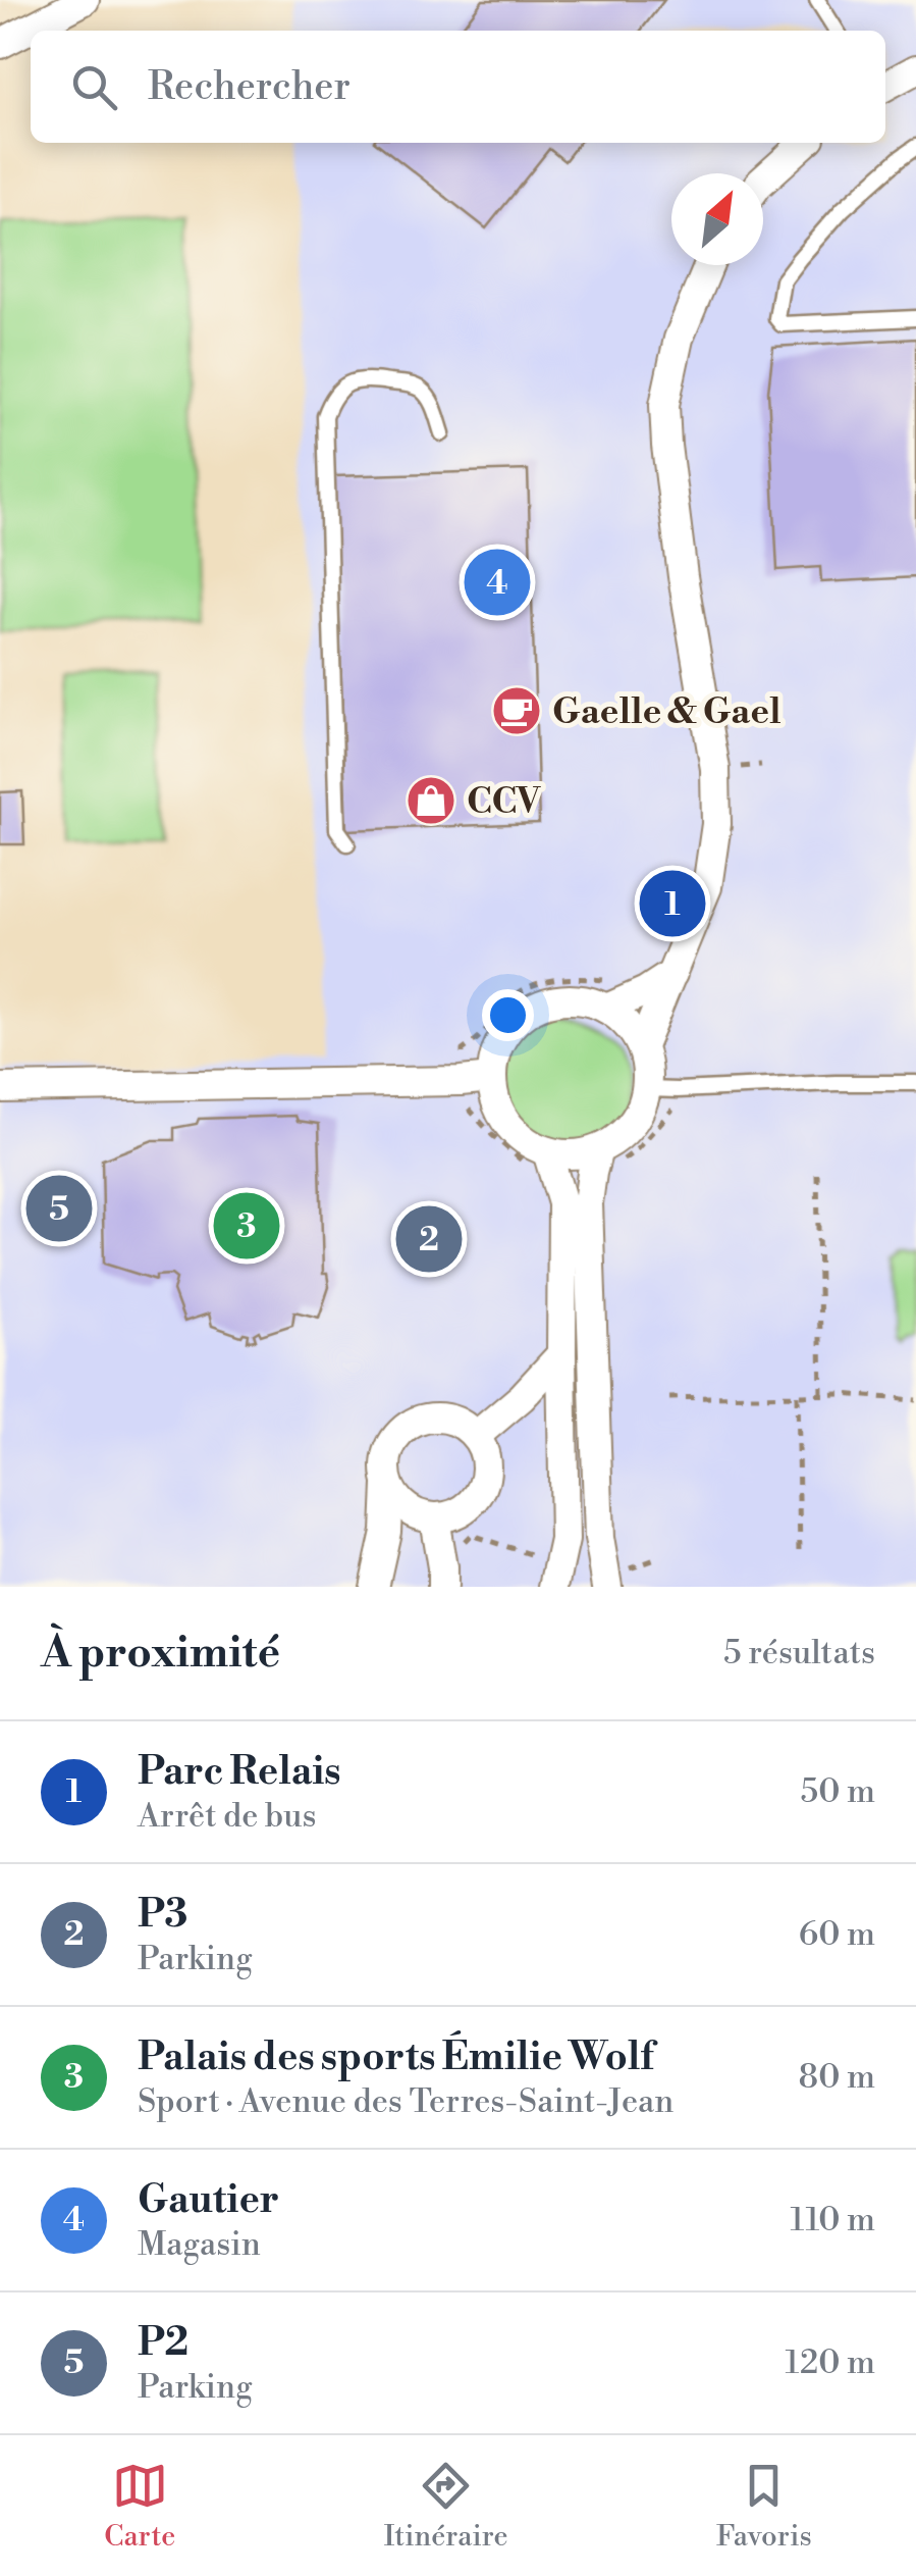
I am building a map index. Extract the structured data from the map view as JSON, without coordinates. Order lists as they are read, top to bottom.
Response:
{
  "places": {
    "cafe": ["Gaelle & Gael"],
    "shop": ["CCV"]
  },
  "north": "top right",
  "page": {
    "search": "Rechercher",
    "pins": [
      "4",
      "1",
      "5",
      "3",
      "2"
    ],
    "heading": ["À proximité", "5 résultats"],
    "list": [
      {
        "mark": "1",
        "name": "Parc Relais",
        "note": "Arrêt de bus",
        "value": "50 m"
      },
      {
        "mark": "2",
        "name": "P3",
        "note": "Parking",
        "value": "60 m"
      },
      {
        "mark": "3",
        "name": "Palais des sports Émilie Wolf",
        "note": "Sport · Avenue des Terres-Saint-Jean",
        "value": "80 m"
      },
      {
        "mark": "4",
        "name": "Gautier",
        "note": "Magasin",
        "value": "110 m"
      },
      {
        "mark": "5",
        "name": "P2",
        "note": "Parking",
        "value": "120 m"
      }
    ],
    "nav": ["Carte", "Itinéraire", "Favoris"]
  }
}
